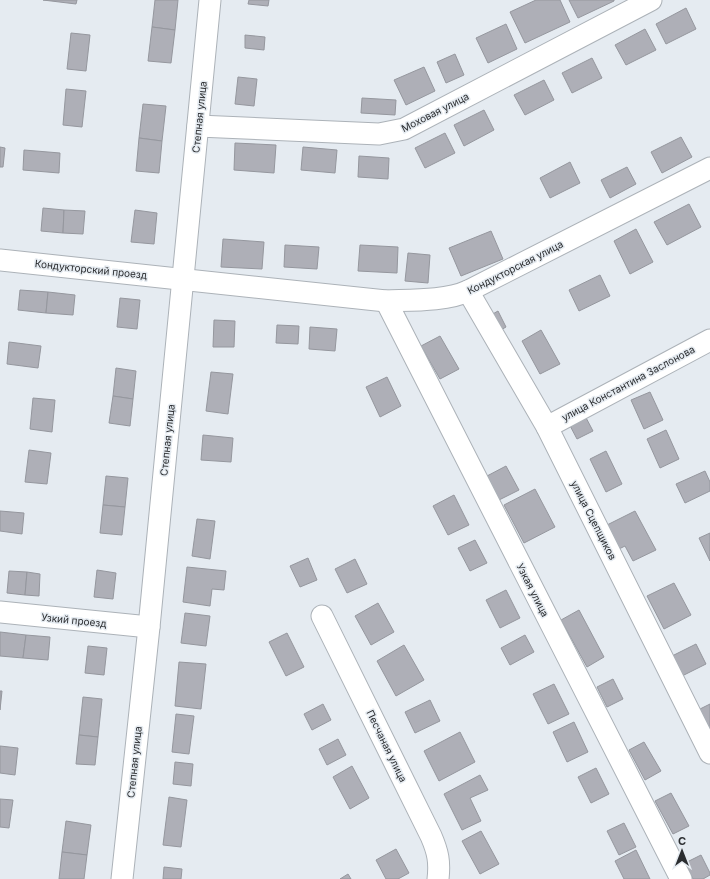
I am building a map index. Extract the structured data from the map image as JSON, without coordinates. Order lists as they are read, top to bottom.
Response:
{
  "streets": {
    "street": [
      "Моховая улица",
      "Степная улица",
      "Кондукторская улица",
      "Кондукторский проезд",
      "улица Константина Заслонова",
      "улица Сцепщиков",
      "Узкая улица",
      "Узкий проезд",
      "Песчаная улица"
    ]
  },
  "crossings": [
    ["Моховая улица", "Степная улица"],
    ["Степная улица", "Кондукторская улица"],
    ["Степная улица", "Кондукторский проезд"],
    ["Степная улица", "Узкий проезд"],
    ["Кондукторская улица", "Кондукторский проезд"],
    ["Кондукторская улица", "улица Сцепщиков"],
    ["Кондукторская улица", "Узкая улица"],
    ["улица Константина Заслонова", "улица Сцепщиков"]
  ],
  "north": "top"
}
